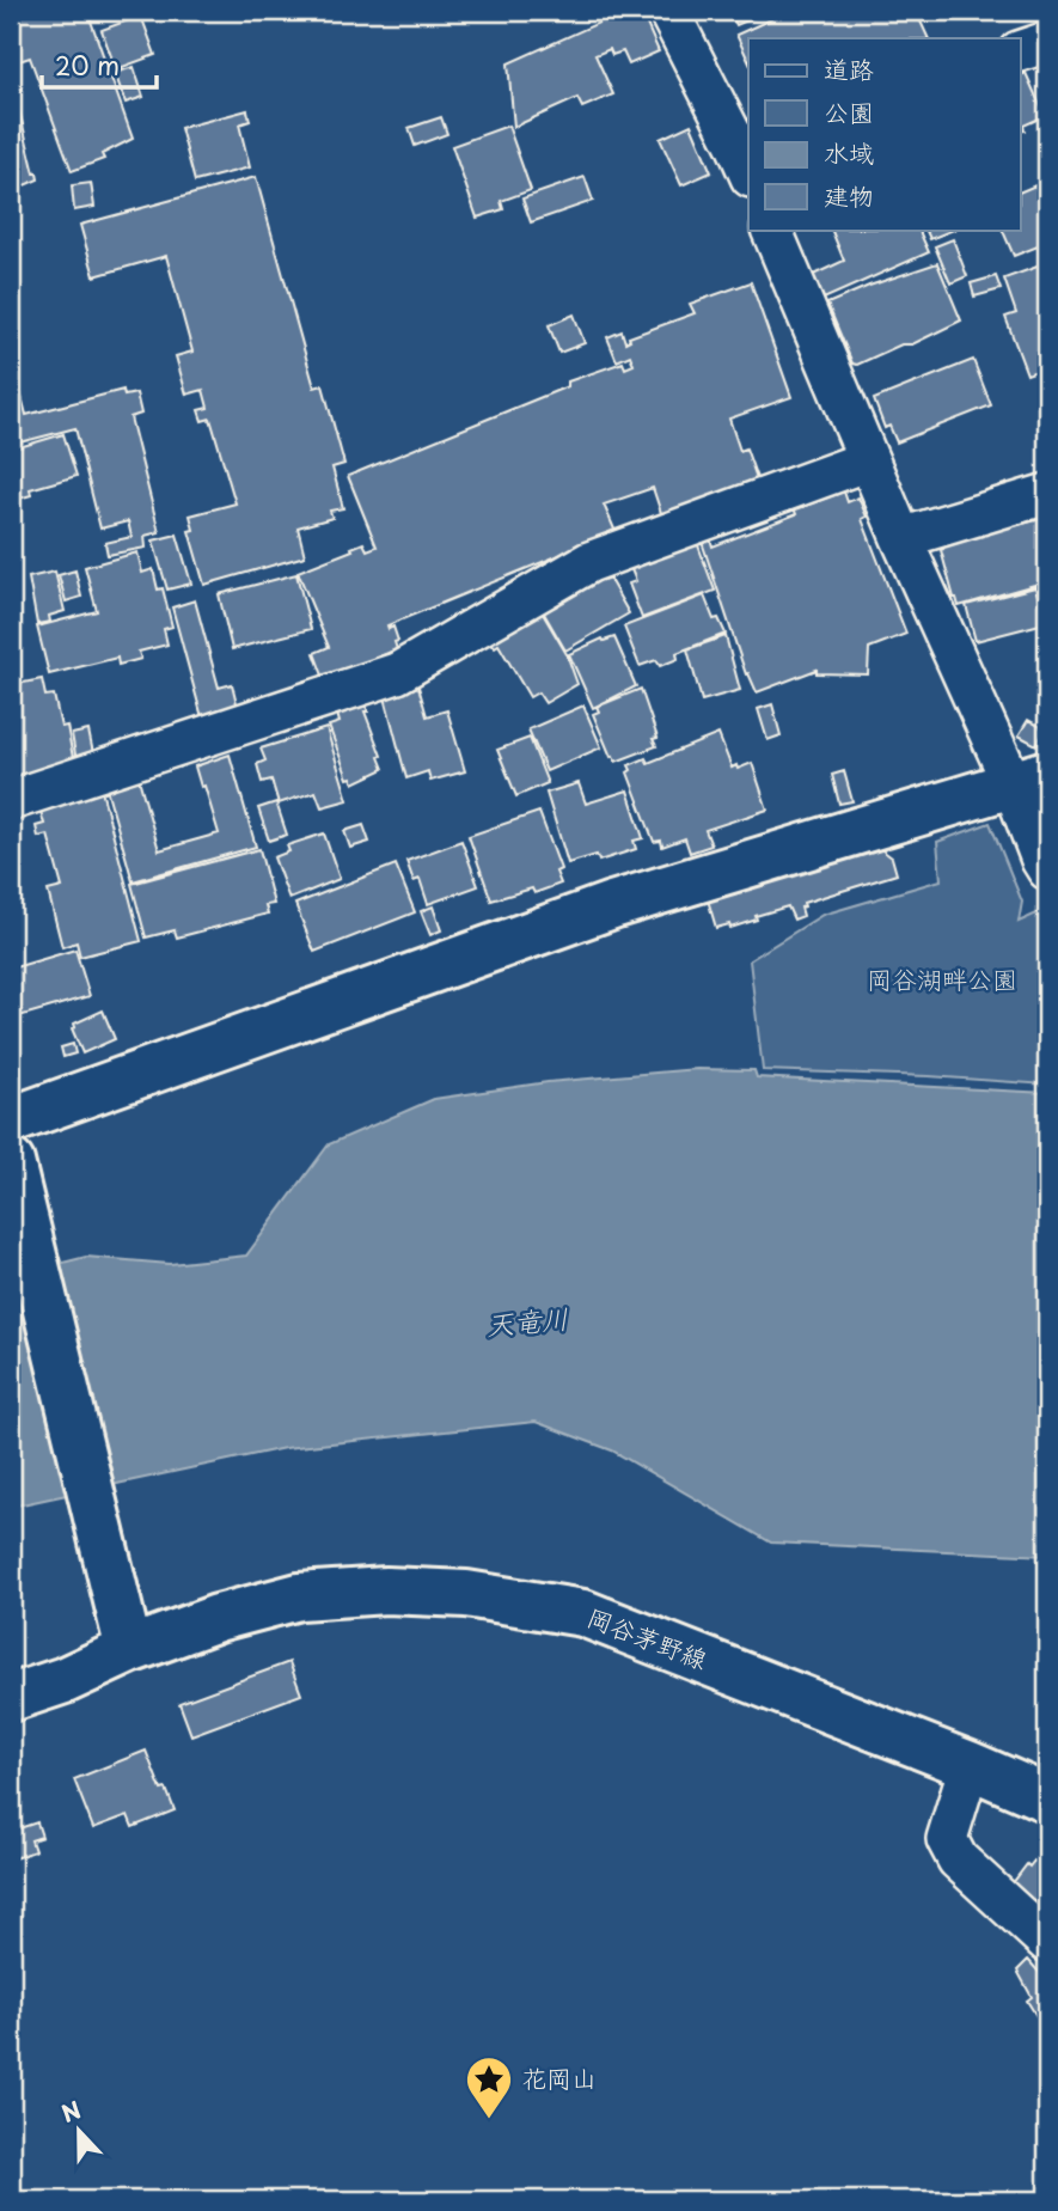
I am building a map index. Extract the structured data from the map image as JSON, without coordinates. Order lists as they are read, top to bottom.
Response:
{
  "streets": {
    "main road": ["岡谷茅野線"]
  },
  "water": ["天竜川"],
  "parks": ["岡谷湖畔公園"],
  "places": {
    "place": ["花岡山"]
  },
  "legend": [
    "道路",
    "公園",
    "水域",
    "建物"
  ],
  "scale_bar": "20 m",
  "north": "top"
}
